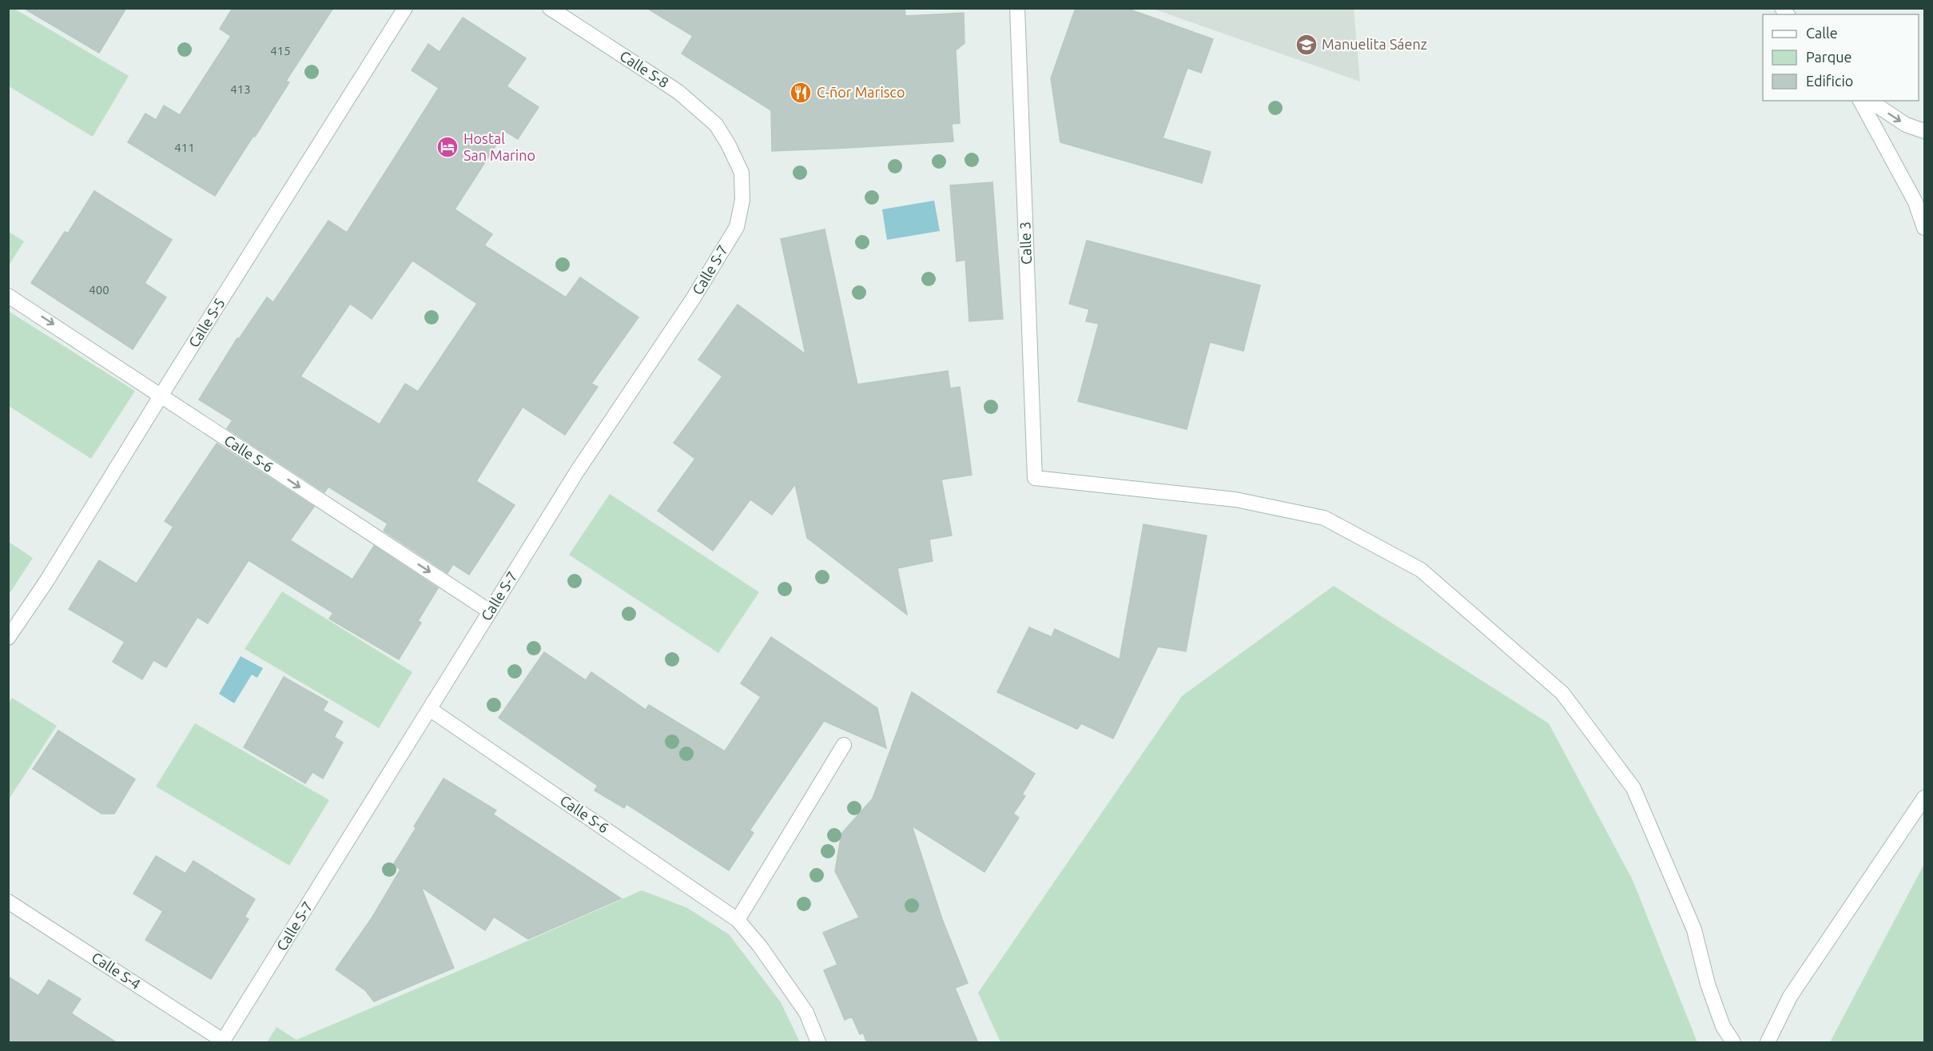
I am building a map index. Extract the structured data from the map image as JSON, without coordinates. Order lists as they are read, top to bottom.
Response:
{
  "streets": {
    "street": [
      "Calle S-8",
      "Calle 3",
      "Calle S-7",
      "Calle S-5",
      "Calle S-6",
      "Calle S-4"
    ]
  },
  "crossings": [
    ["Calle S-8", "Calle S-7"],
    ["Calle S-7", "Calle S-6"],
    ["Calle S-7", "Calle S-4"],
    ["Calle S-5", "Calle S-6"]
  ],
  "one_way": ["Calle S-6"],
  "places": {
    "school or university": ["Manuelita Sáenz"],
    "restaurant": ["C-ñor Marisco"],
    "hotel": ["Hostal San Marino"]
  },
  "house_numbers": [
    "415",
    "413",
    "411",
    "400"
  ],
  "legend": ["Calle", "Parque", "Edificio"]
}
